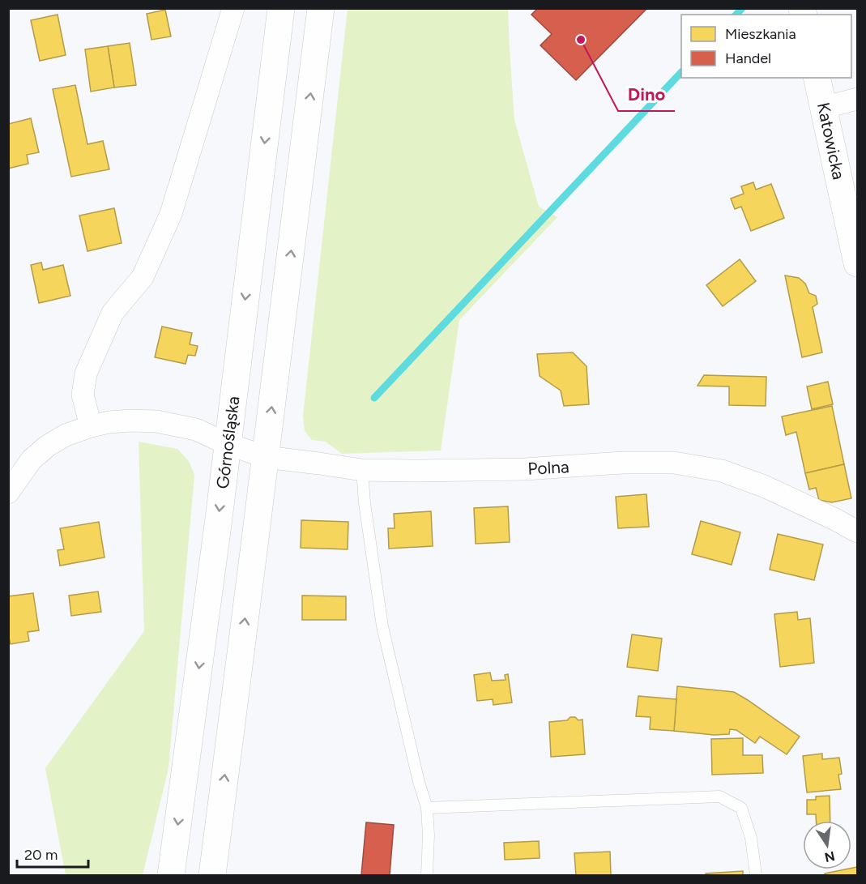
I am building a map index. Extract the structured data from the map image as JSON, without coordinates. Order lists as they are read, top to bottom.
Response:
{
  "streets": {
    "main road": ["Katowicka", "Górnośląska"],
    "street": ["Polna"]
  },
  "crossings": [
    ["Górnośląska", "Polna"]
  ],
  "places": ["Dino"],
  "legend": ["Mieszkania", "Handel"],
  "scale_bar": "20 m",
  "north": "bottom"
}
